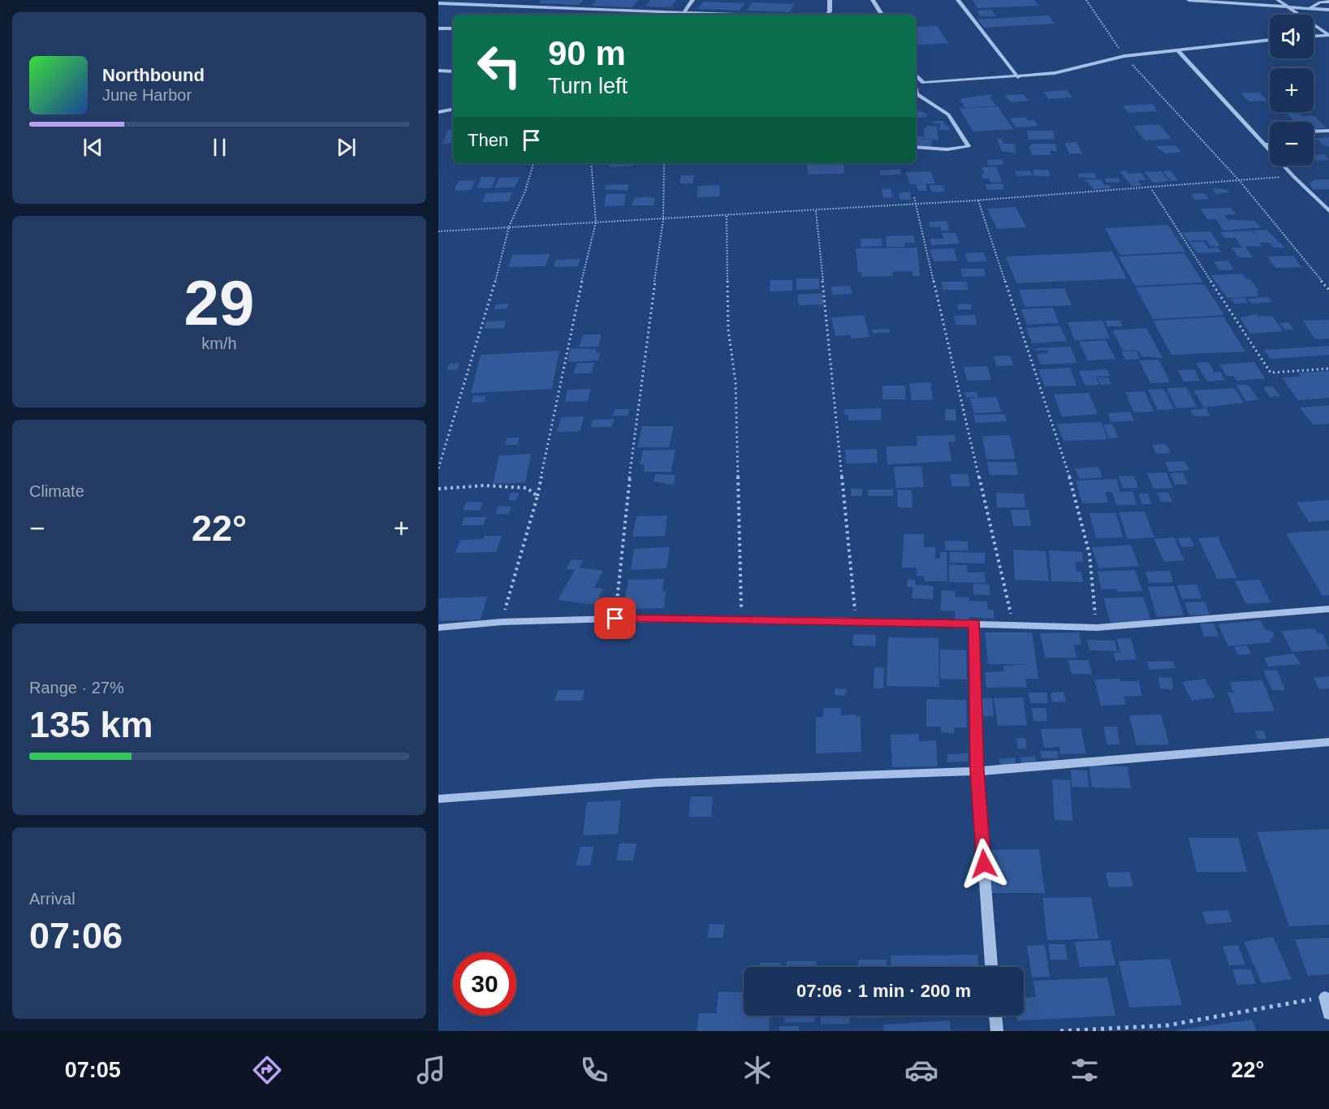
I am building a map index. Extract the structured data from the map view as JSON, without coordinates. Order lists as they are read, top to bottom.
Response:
{
  "page": {
    "map_buttons": ["+", "−"],
    "turn": ["90 m", "Turn left"],
    "song": ["Northbound", "June Harbor"],
    "then": "Then",
    "tile": [
      ["29", "km/h"],
      "Climate",
      ["Range · 27%", "135 km"],
      ["Arrival", "07:06"]
    ],
    "heat": ["−", "22°", "+"],
    "limit": "30",
    "trip": "07:06 · 1 min · 200 m",
    "tabs": ["07:05", "22°"]
  }
}
